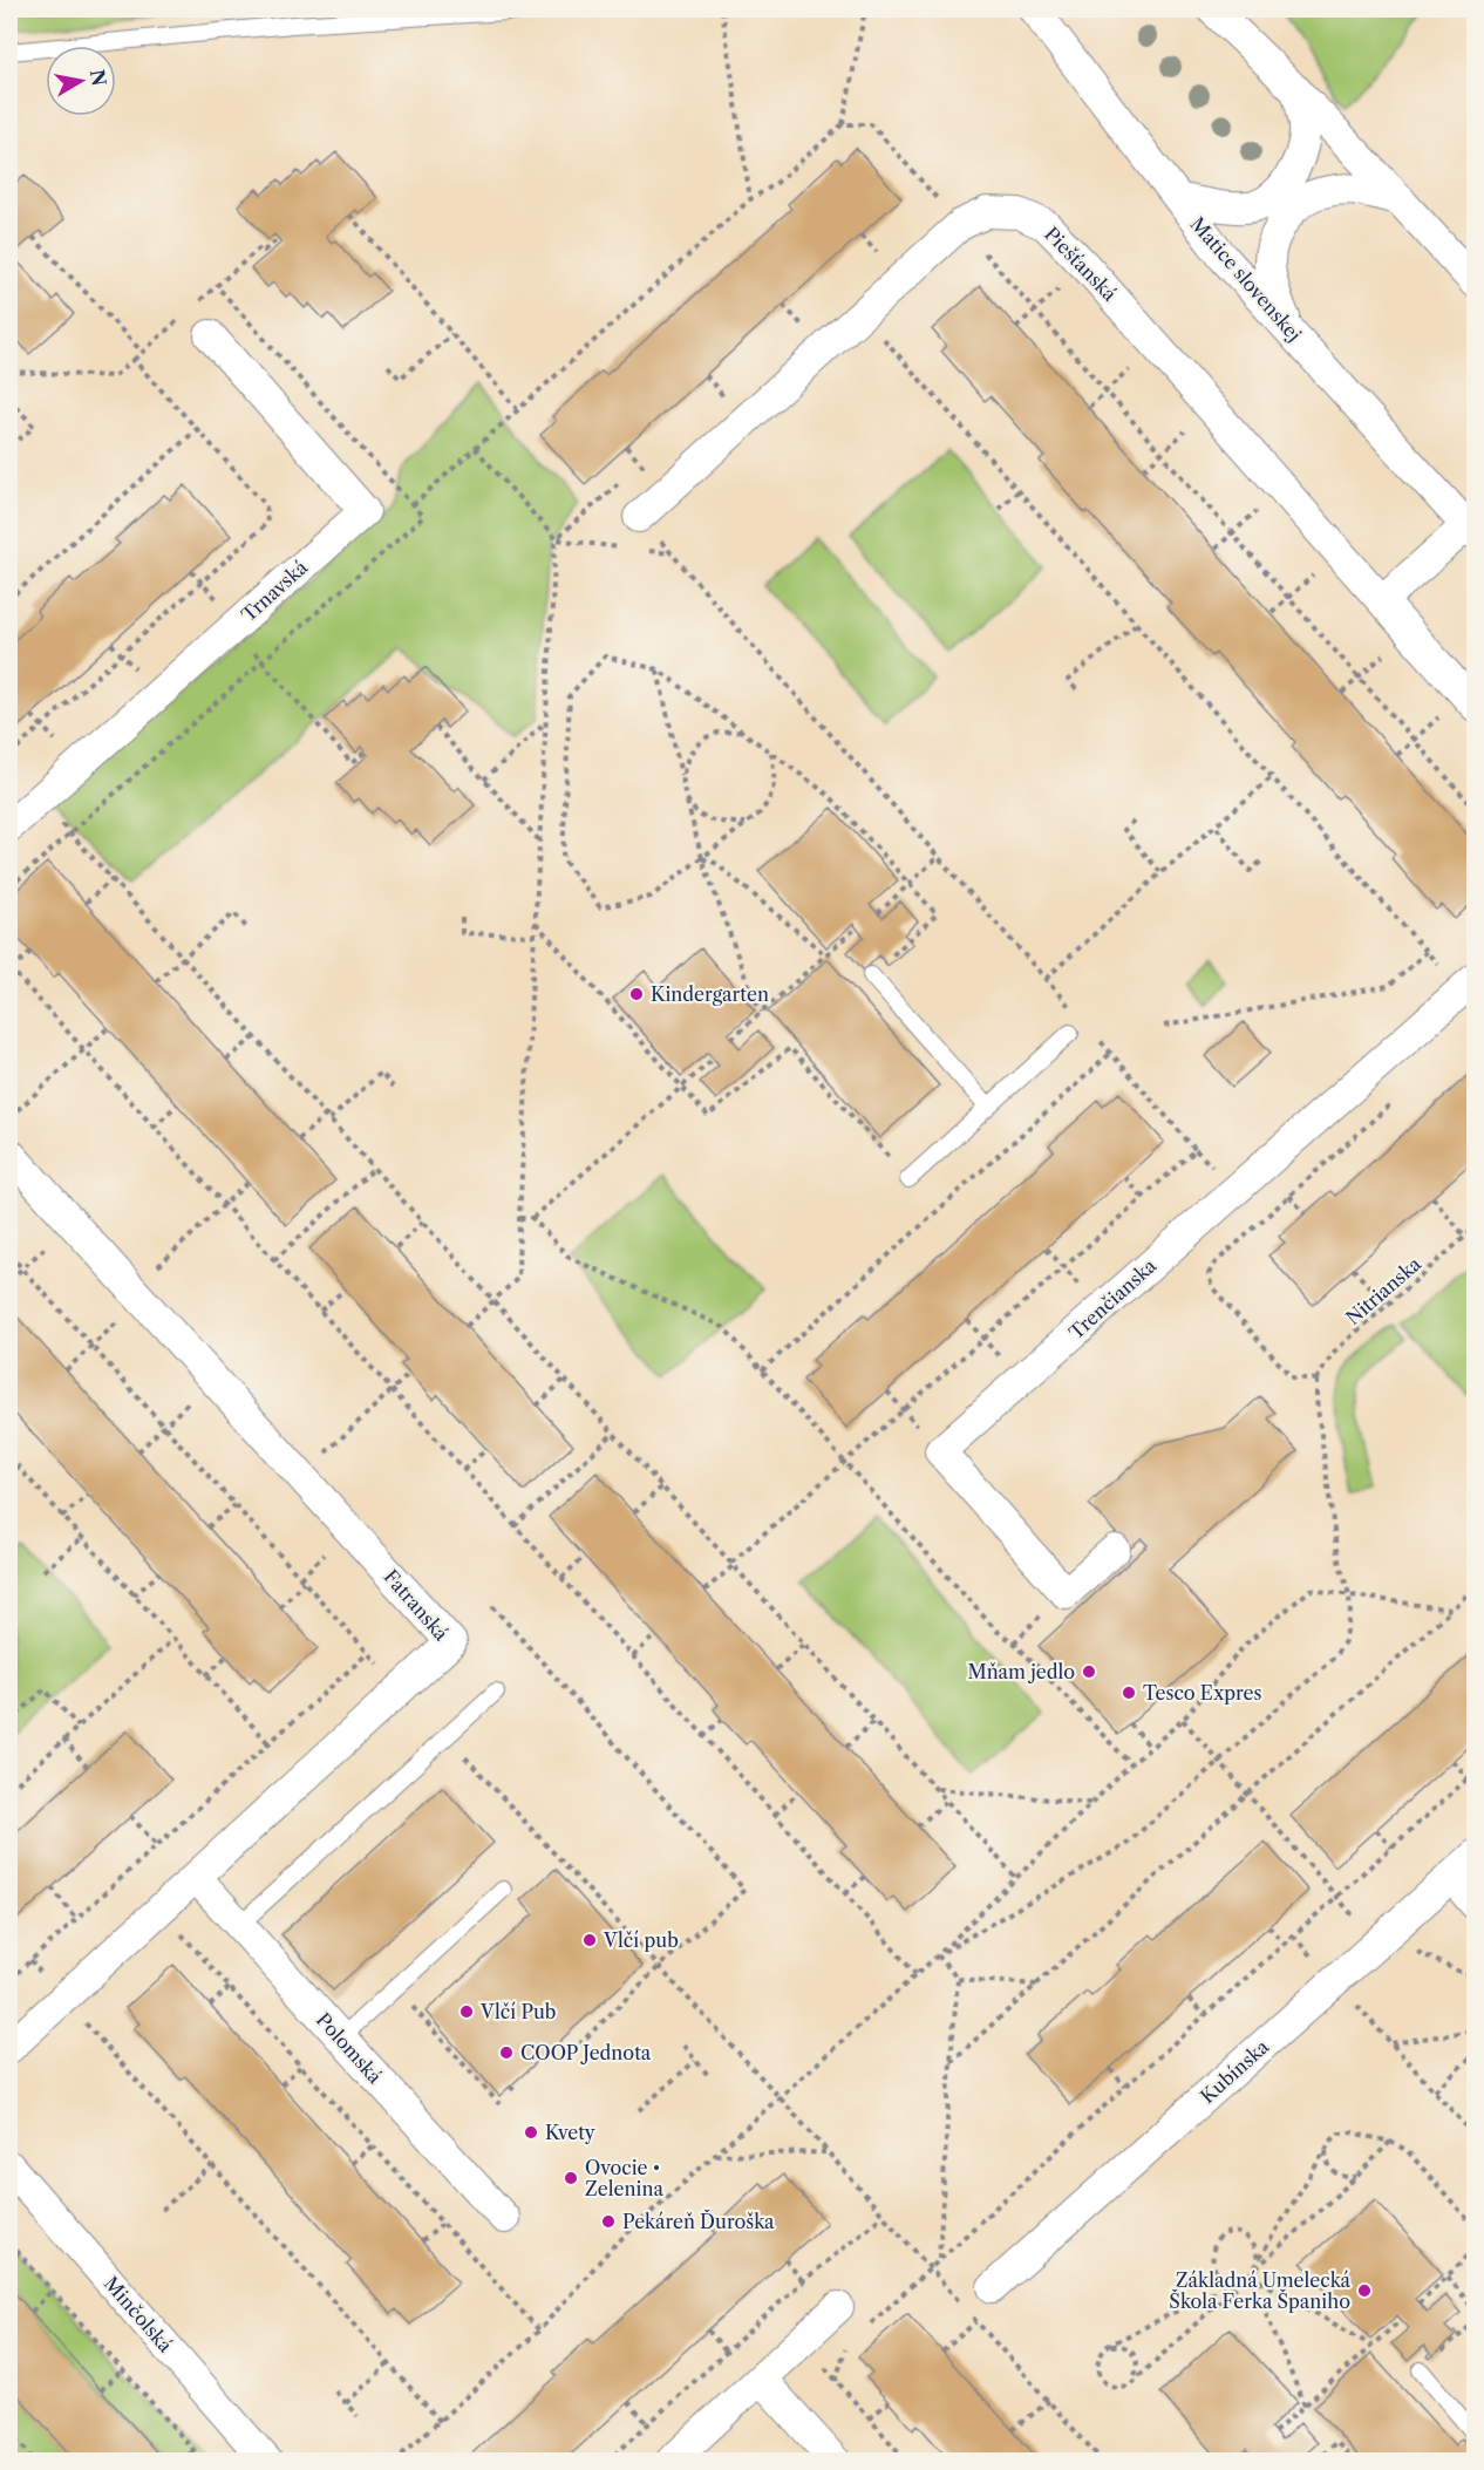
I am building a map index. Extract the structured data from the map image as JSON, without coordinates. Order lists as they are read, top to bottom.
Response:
{
  "streets": {
    "street": [
      "Piešťanská",
      "Matice slovenskej",
      "Trnavská",
      "Trenčianska",
      "Fatranská",
      "Polomská",
      "Kubínska",
      "Minčolská"
    ],
    "path": ["Nitrianska"]
  },
  "crossings": [
    ["Fatranská", "Polomská"]
  ],
  "places": [
    "Kindergarten",
    "Mňam jedlo",
    "Tesco Expres",
    "Vlčí pub",
    "Vlčí Pub",
    "COOP Jednota",
    "Kvety",
    "Ovocie • Zelenina",
    "Pekáreň Ďuroška",
    "Základná Umelecká Škola Ferka Španiho"
  ],
  "north": "right"
}
